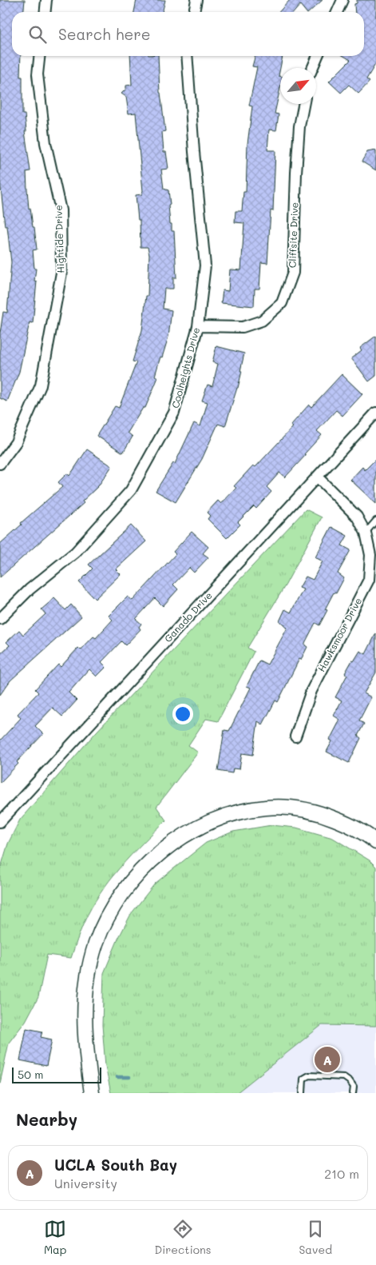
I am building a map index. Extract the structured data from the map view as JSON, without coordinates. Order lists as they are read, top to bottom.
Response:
{
  "streets": {
    "street": [
      "Cliffsite Drive",
      "Hightide Drive",
      "Coolheights Drive",
      "Ganado Drive",
      "Hawksmoor Drive"
    ]
  },
  "crossings": [
    ["Cliffsite Drive", "Coolheights Drive"],
    ["Ganado Drive", "Hawksmoor Drive"]
  ],
  "scale_bar": "50 m",
  "north": "top right",
  "page": {
    "search": "Search here",
    "pins": "A",
    "scale": "50 m",
    "heading": "Nearby",
    "list": [
      {
        "mark": "A",
        "name": "UCLA South Bay",
        "note": "University",
        "value": "210 m"
      }
    ],
    "nav": ["Map", "Directions", "Saved"]
  }
}
